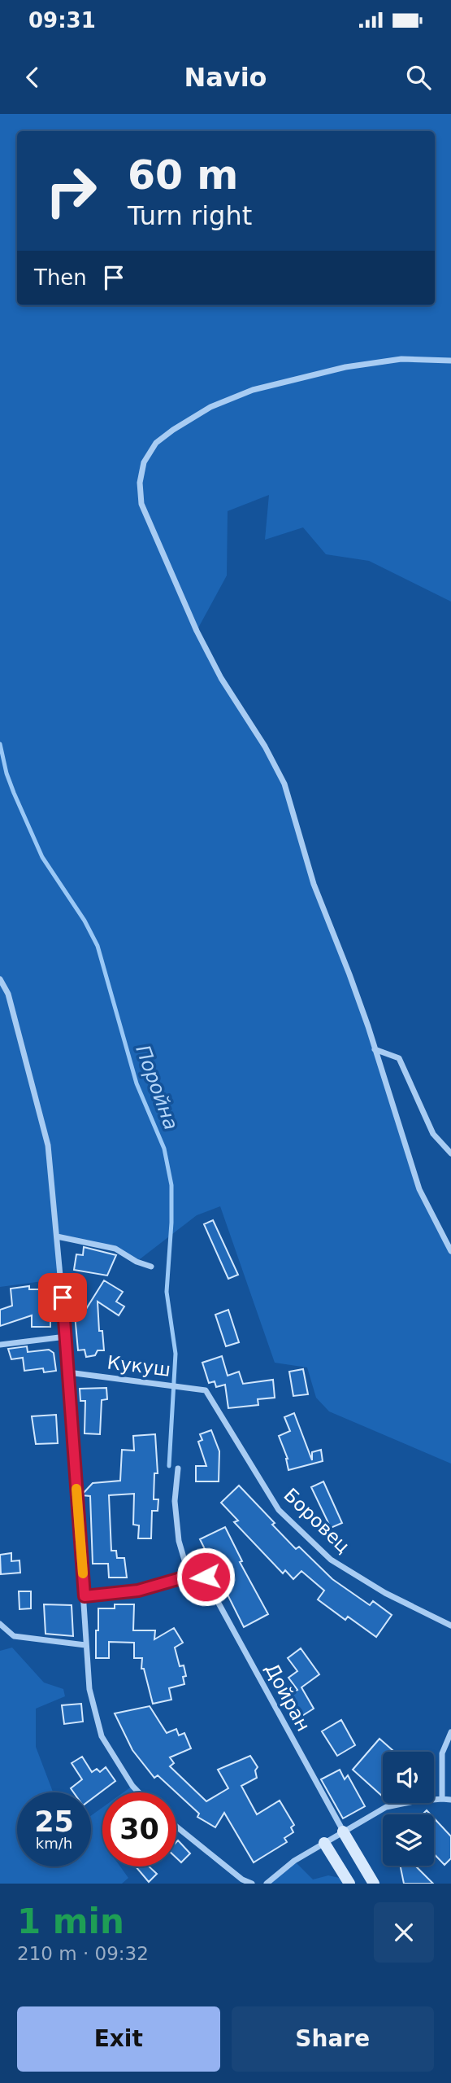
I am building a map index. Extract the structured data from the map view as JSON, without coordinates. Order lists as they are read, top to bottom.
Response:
{
  "streets": {
    "street": ["Кукуш", "Боровец", "Дойран"]
  },
  "crossings": [
    ["Кукуш", "Боровец"]
  ],
  "water": ["Поройна"],
  "page": {
    "status": "09:31",
    "header": "Navio",
    "turn": ["60 m", "Turn right"],
    "then": "Then",
    "speed": "25 km/h",
    "limit": "30",
    "heading": ["1 min", "210 m · 09:32"],
    "buttons": ["Exit", "Share"]
  }
}
